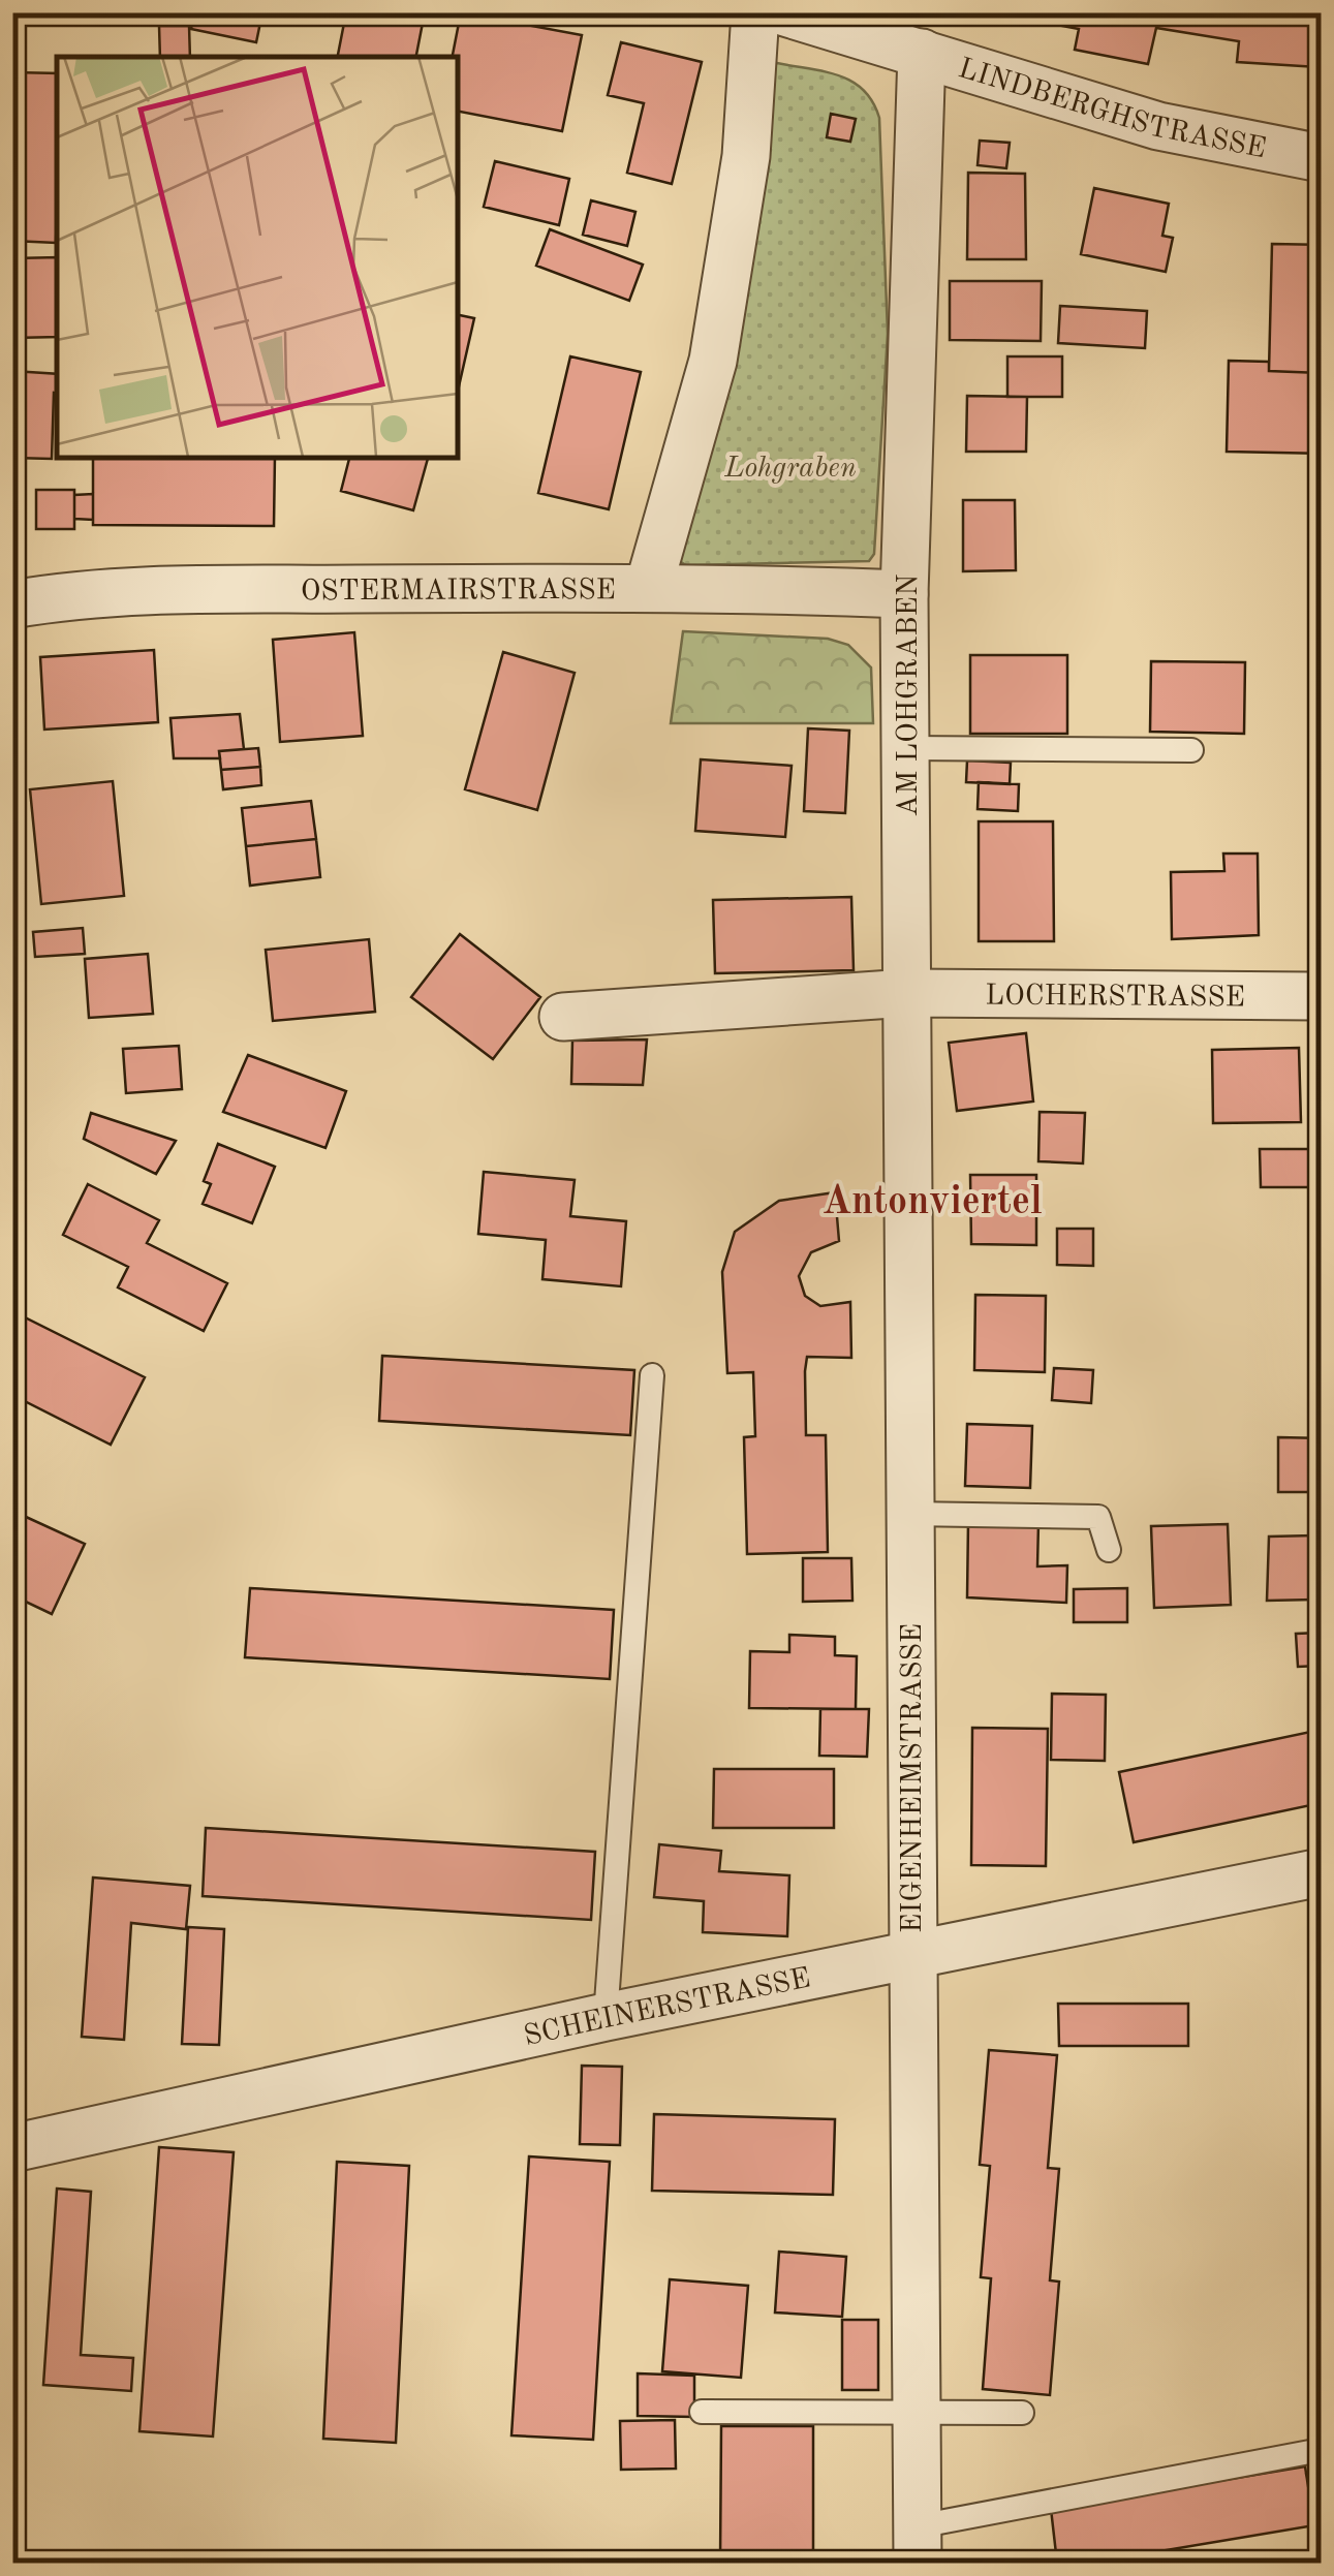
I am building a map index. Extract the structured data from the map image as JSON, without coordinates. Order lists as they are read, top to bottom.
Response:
{
  "streets": {
    "street": [
      "LINDBERGHSTRASSE",
      "OSTERMAIRSTRASSE",
      "AM LOHGRABEN",
      "LOCHERSTRASSE",
      "EIGENHEIMSTRASSE",
      "SCHEINERSTRASSE"
    ]
  },
  "crossings": [
    ["LINDBERGHSTRASSE", "AM LOHGRABEN"],
    ["OSTERMAIRSTRASSE", "AM LOHGRABEN"],
    ["AM LOHGRABEN", "LOCHERSTRASSE"],
    ["AM LOHGRABEN", "EIGENHEIMSTRASSE"],
    ["LOCHERSTRASSE", "EIGENHEIMSTRASSE"],
    ["EIGENHEIMSTRASSE", "SCHEINERSTRASSE"]
  ],
  "districts": ["Antonviertel"],
  "parks": ["Lohgraben"]
}
